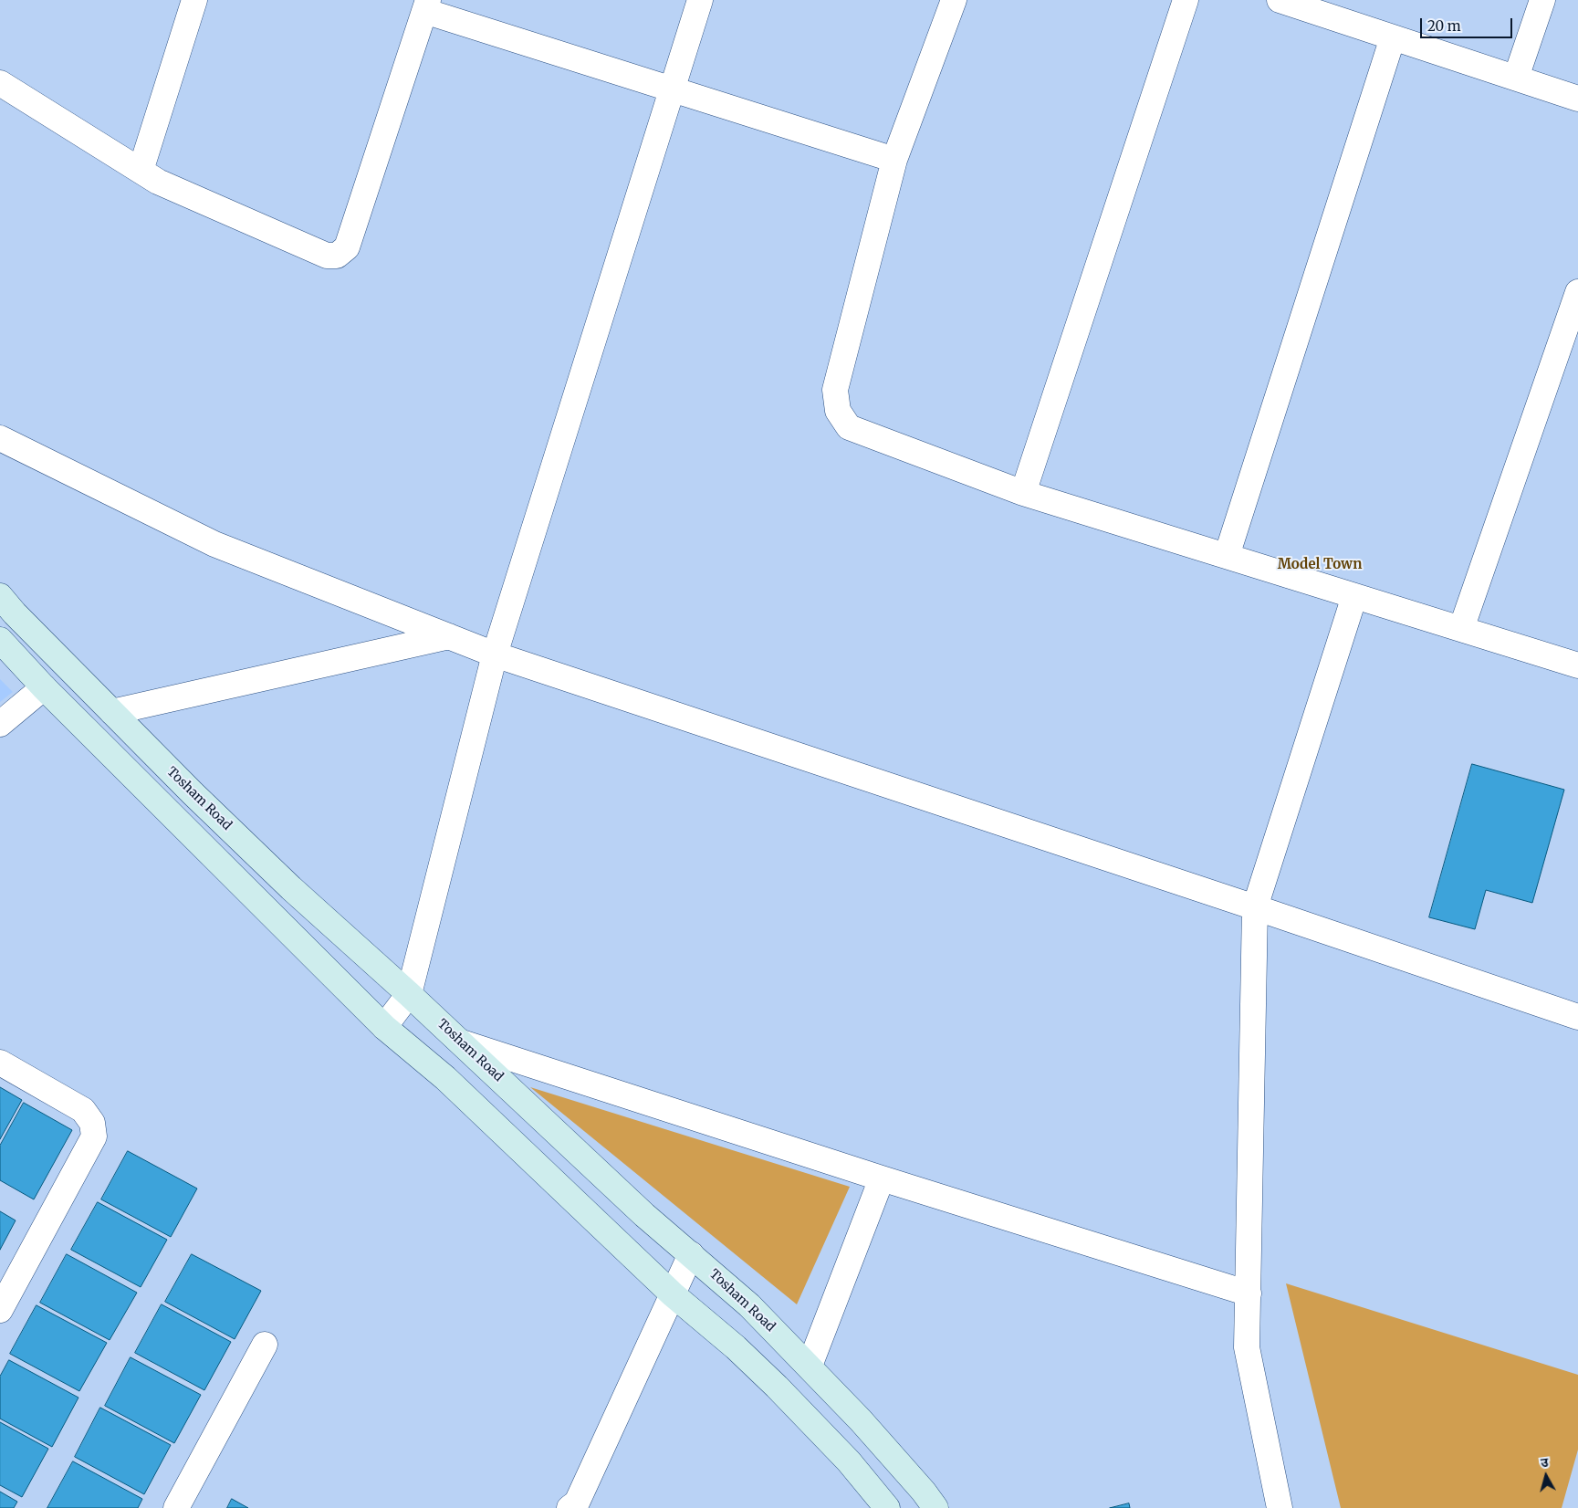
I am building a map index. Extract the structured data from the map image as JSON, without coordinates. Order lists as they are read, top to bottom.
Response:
{
  "streets": {
    "main road": ["Tosham Road"]
  },
  "districts": ["Model Town"],
  "scale_bar": "20 m",
  "north": "top"
}
